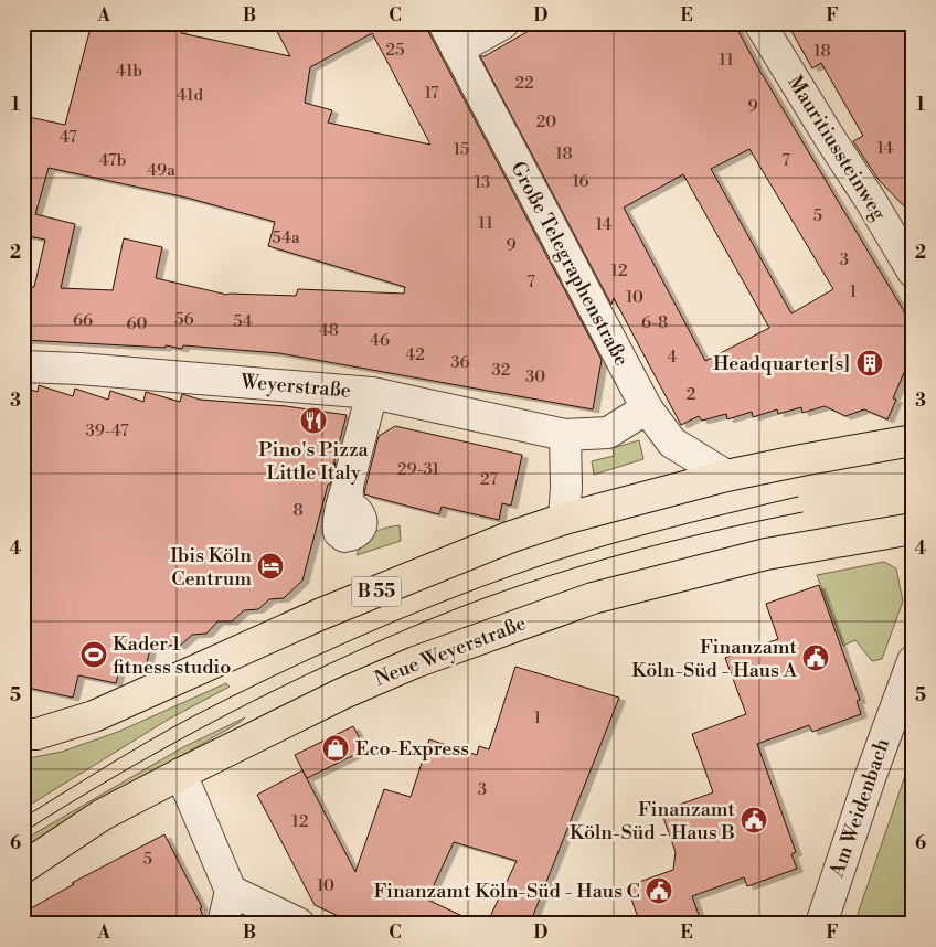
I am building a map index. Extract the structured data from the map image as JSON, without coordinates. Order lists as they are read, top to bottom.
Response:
{
  "streets": {
    "main road": ["B 55", "Neue Weyerstraße"],
    "street": [
      "Mauritiussteinweg",
      "Große Telegraphenstraße",
      "Weyerstraße",
      "Am Weidenbach"
    ]
  },
  "crossings": [
    ["Große Telegraphenstraße", "Weyerstraße"],
    ["Große Telegraphenstraße", "B 55"]
  ],
  "places": {
    "building": ["Headquarter[s]"],
    "restaurant": ["Pino's Pizza Little Italy"],
    "hotel": ["Ibis Köln Centrum"],
    "sports": ["Kader 1 fitness studio"],
    "public building": ["Finanzamt Köln-Süd - Haus A", "Finanzamt Köln-Süd - Haus B", "Finanzamt Köln-Süd - Haus C"],
    "shop": ["Eco-Express"]
  },
  "house_numbers": [
    "25",
    "18",
    "11",
    "41b",
    "22",
    "17",
    "41d",
    "9",
    "20",
    "47",
    "14",
    "15",
    "18",
    "47b",
    "7",
    "49a",
    "16",
    "13",
    "5",
    "11",
    "14",
    "54a",
    "9",
    "3",
    "12",
    "7",
    "1",
    "10",
    "56",
    "66",
    "54",
    "6-8",
    "60",
    "48",
    "46",
    "42",
    "4",
    "36",
    "32",
    "30",
    "2",
    "39-47",
    "29-31",
    "27",
    "8",
    "1",
    "3",
    "12",
    "5",
    "10"
  ],
  "grid": {
    "columns": [
      "A",
      "B",
      "C",
      "D",
      "E",
      "F"
    ],
    "rows": [
      "1",
      "2",
      "3",
      "4",
      "5",
      "6"
    ]
  }
}
